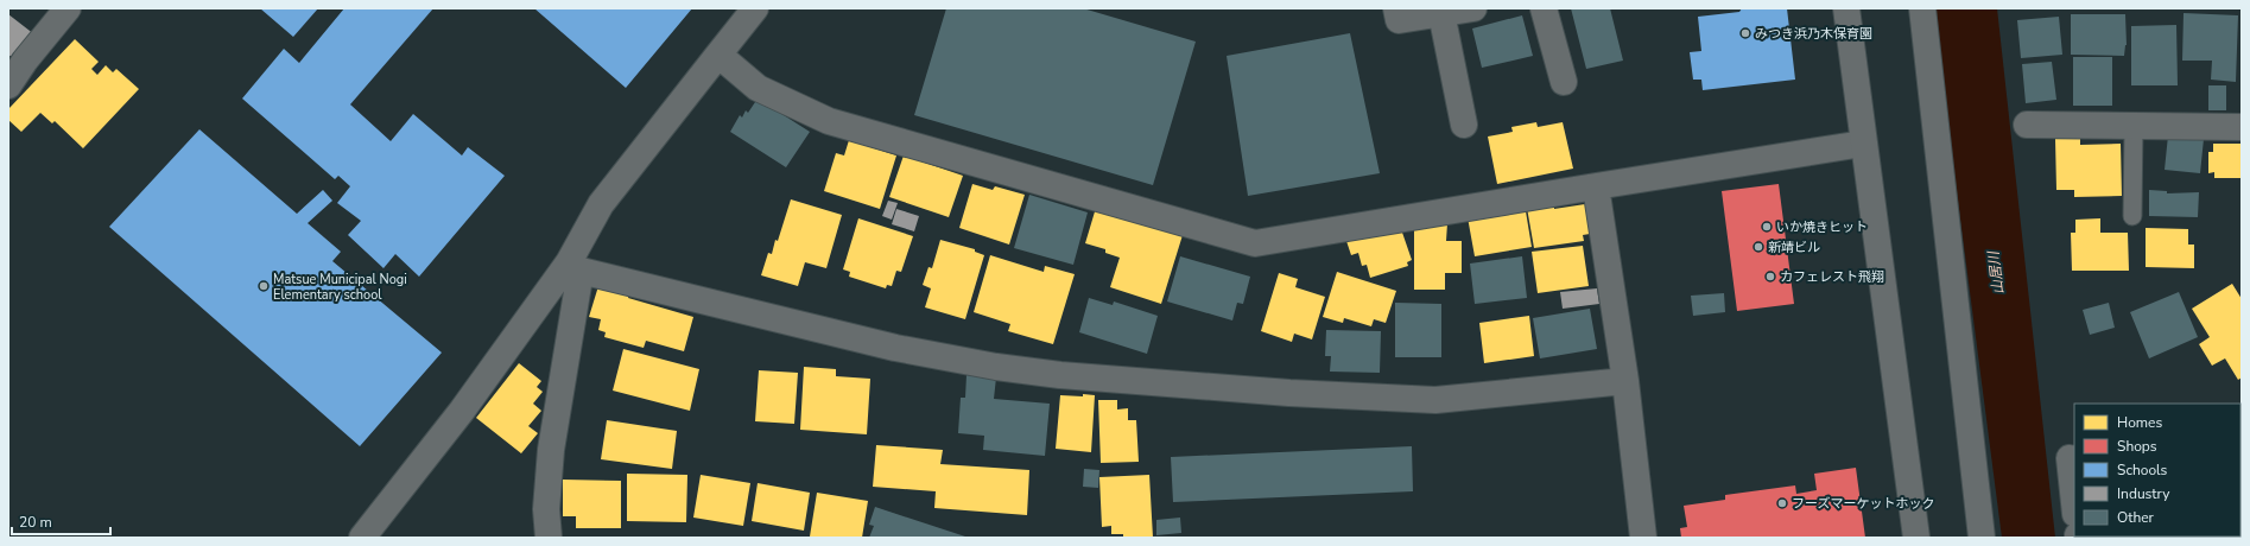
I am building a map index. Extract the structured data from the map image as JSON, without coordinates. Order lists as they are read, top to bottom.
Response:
{
  "water": ["山居川"],
  "places": [
    "みつき浜乃木保育園",
    "いか焼きヒット",
    "新靖ビル",
    "カフェレスト飛翔",
    "Matsue Municipal Nogi Elementary school",
    "フーズマーケットホック"
  ],
  "legend": [
    "Homes",
    "Shops",
    "Schools",
    "Industry",
    "Other"
  ],
  "scale_bar": "20 m"
}
